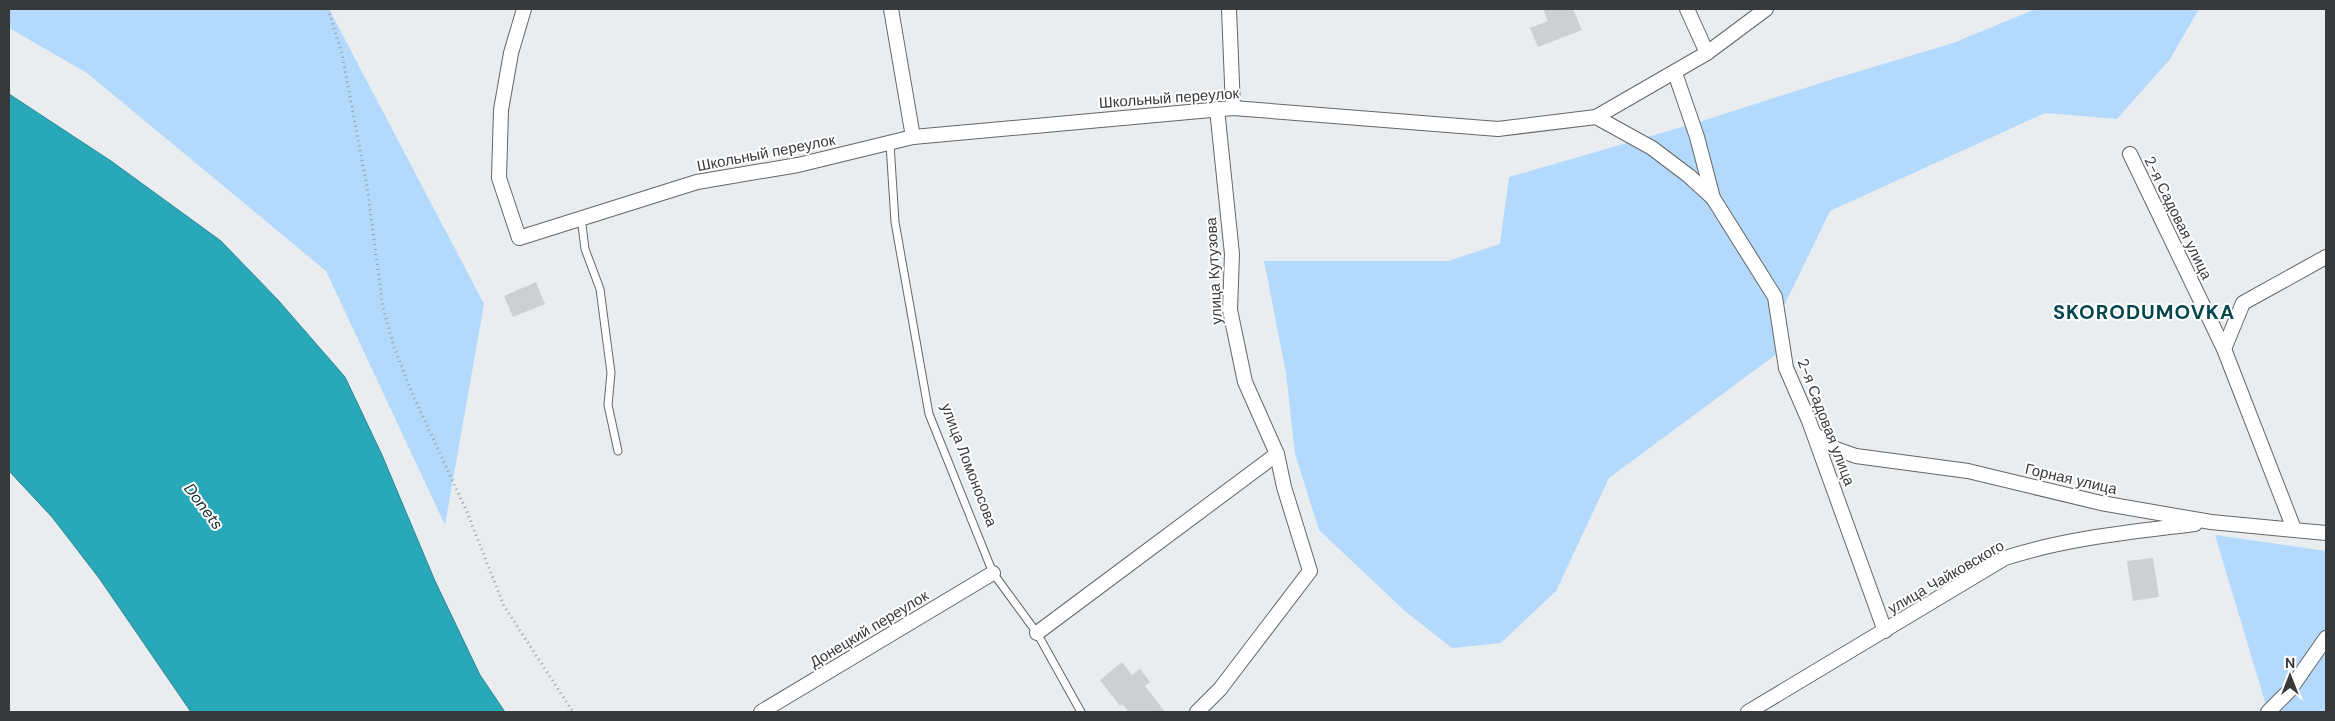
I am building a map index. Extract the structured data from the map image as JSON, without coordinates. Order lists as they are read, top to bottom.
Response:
{
  "streets": {
    "street": [
      "Школьный переулок",
      "2-я Садовая улица",
      "улица Кутузова",
      "Горная улица",
      "улица Чайковского",
      "Донецкий переулок"
    ],
    "lane": ["улица Ломоносова"]
  },
  "crossings": [
    ["Школьный переулок", "2-я Садовая улица"],
    ["Школьный переулок", "улица Кутузова"],
    ["Школьный переулок", "улица Ломоносова"],
    ["2-я Садовая улица", "Горная улица"],
    ["2-я Садовая улица", "улица Чайковского"],
    ["улица Ломоносова", "Донецкий переулок"],
    ["Горная улица", "улица Чайковского"]
  ],
  "districts": ["SKORODUMOVKA"],
  "water": ["Donets"],
  "north": "top"
}
